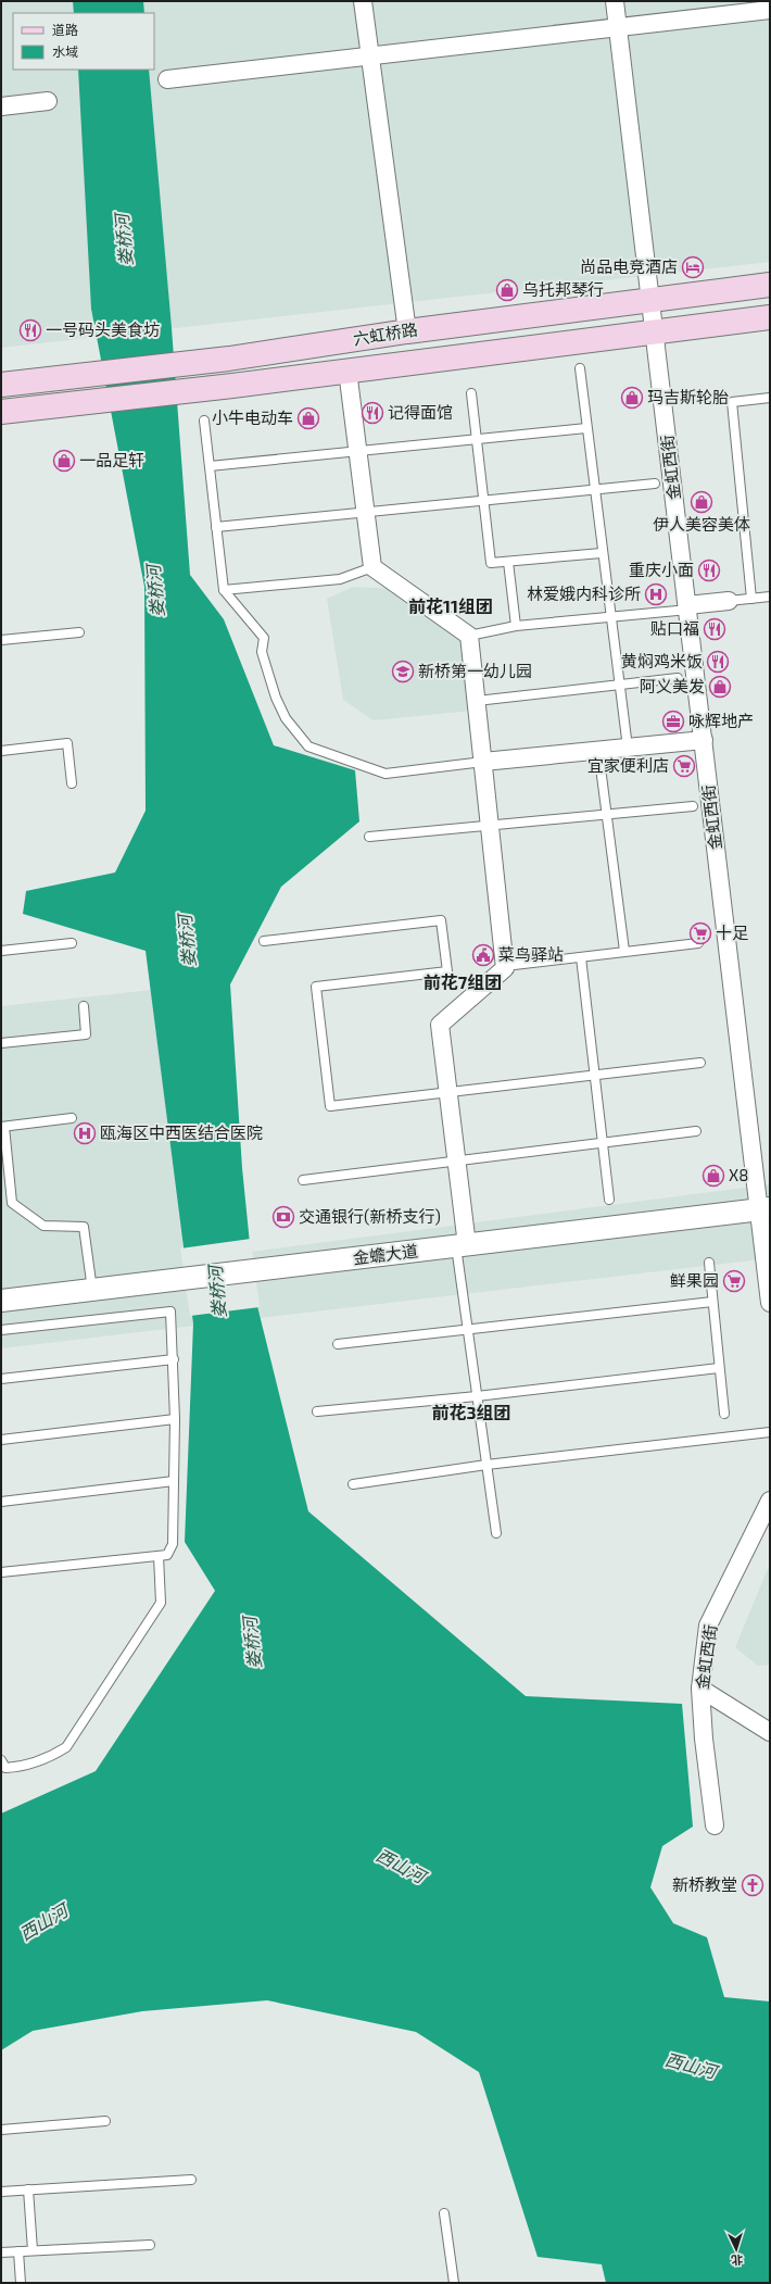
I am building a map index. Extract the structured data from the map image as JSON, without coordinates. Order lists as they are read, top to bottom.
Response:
{
  "streets": {
    "main road": ["六虹桥路"],
    "street": ["金虹西街", "金蟾大道"]
  },
  "crossings": [
    ["六虹桥路", "金虹西街"],
    ["金虹西街", "金蟾大道"]
  ],
  "districts": ["前花11组团", "前花7组团", "前花3组团"],
  "water": ["娄桥河", "西山河"],
  "places": {
    "hotel": ["尚品电竞酒店"],
    "shop": [
      "乌托邦琴行",
      "玛吉斯轮胎",
      "小牛电动车",
      "一品足轩",
      "伊人美容美体",
      "阿义美发",
      "X8"
    ],
    "restaurant": [
      "一号码头美食坊",
      "记得面馆",
      "重庆小面",
      "贴口福",
      "黄焖鸡米饭"
    ],
    "hospital": ["林爱娥内科诊所", "瓯海区中西医结合医院"],
    "school or university": ["新桥第一幼儿园"],
    "office": ["咏辉地产"],
    "supermarket": ["宜家便利店", "十足", "鲜果园"],
    "public building": ["菜鸟驿站"],
    "bank": ["交通银行(新桥支行)"],
    "church": ["新桥教堂"]
  },
  "legend": ["道路", "水域"],
  "north": "bottom"
}
